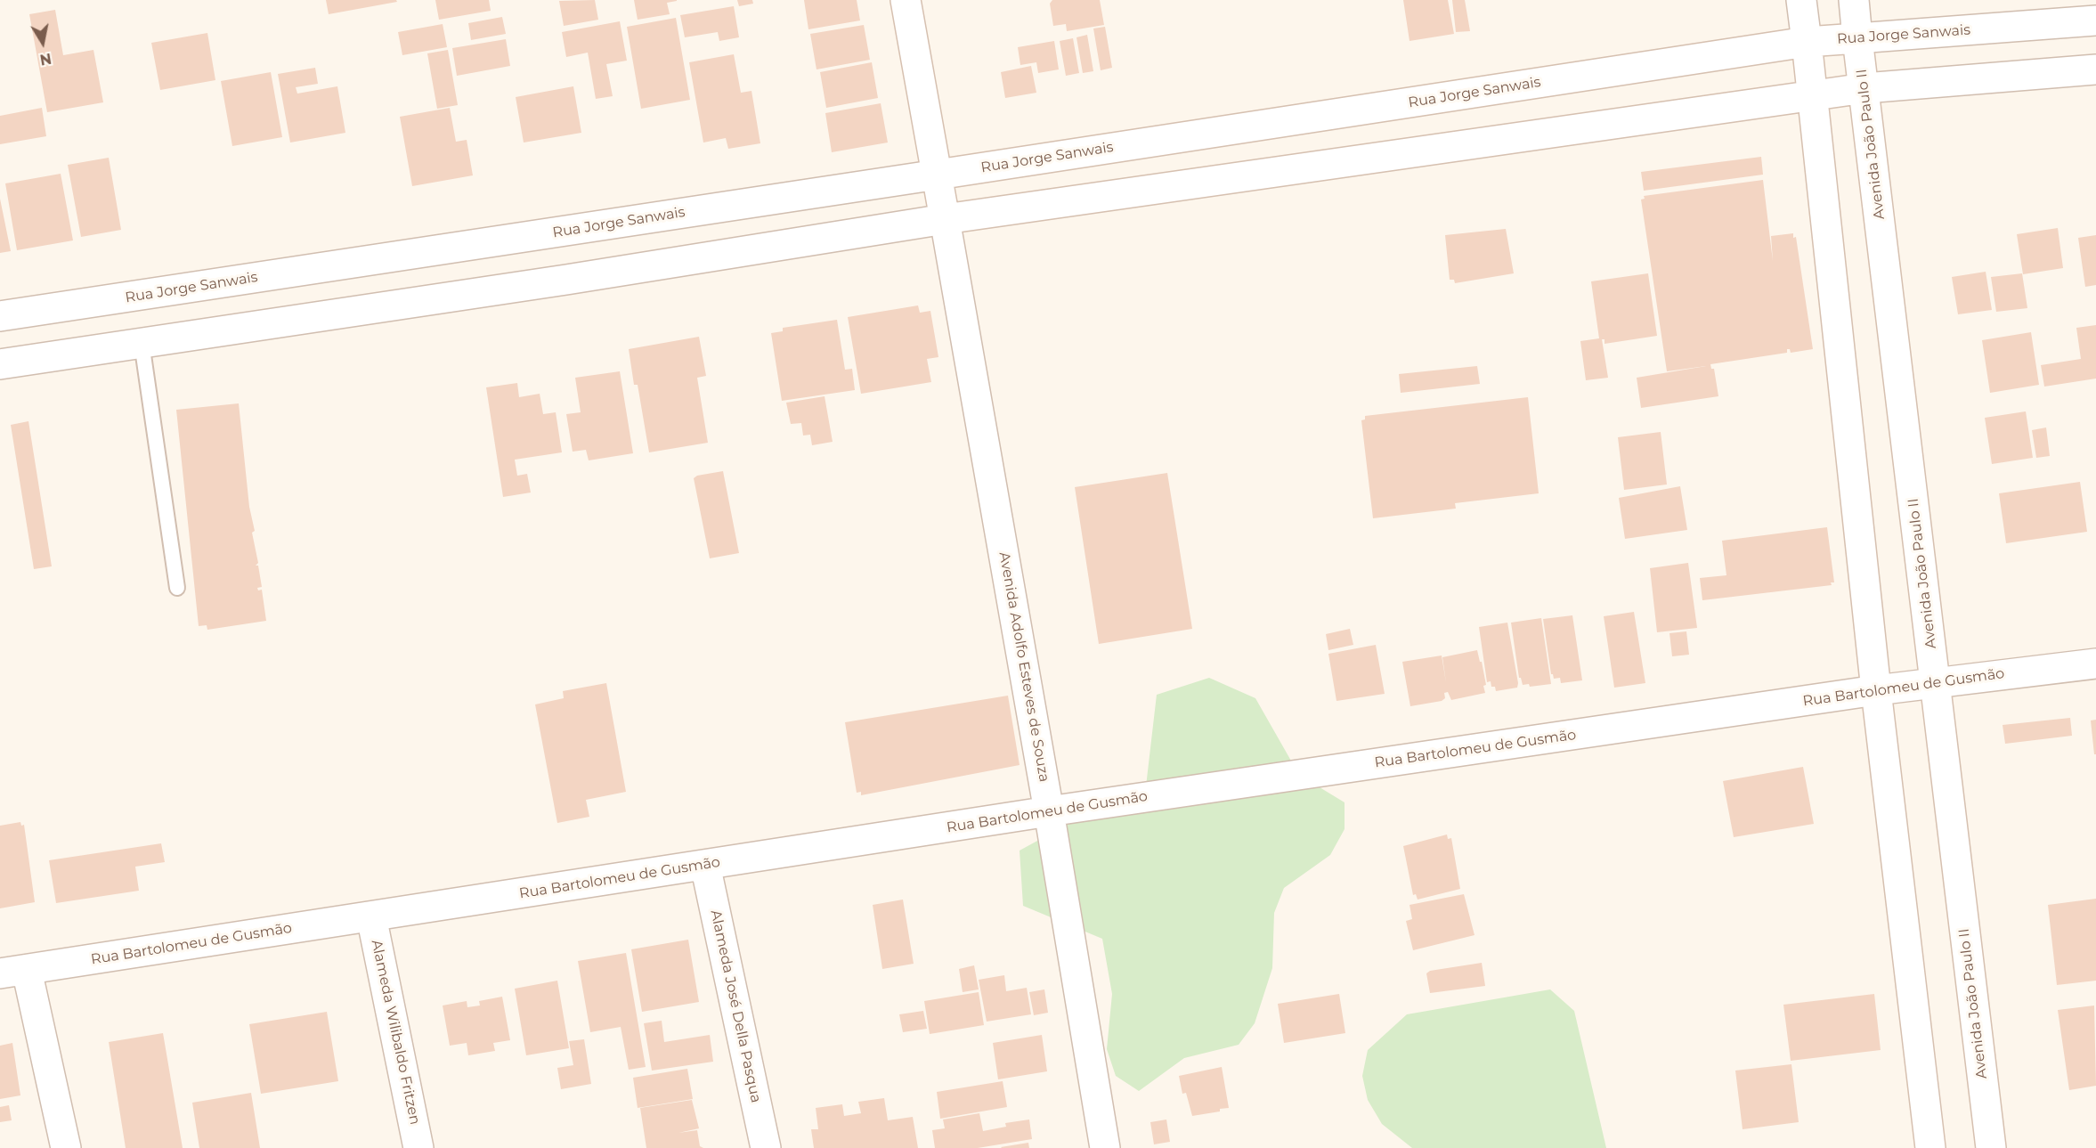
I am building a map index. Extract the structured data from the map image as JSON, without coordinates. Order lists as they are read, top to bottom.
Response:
{
  "streets": {
    "street": [
      "Rua Jorge Sanwais",
      "Avenida João Paulo II",
      "Avenida Adolfo Esteves de Souza",
      "Rua Bartolomeu de Gusmão",
      "Alameda José Della Pasqua",
      "Alameda Wilibaldo Fritzen"
    ]
  },
  "crossings": [
    ["Rua Jorge Sanwais", "Avenida João Paulo II"],
    ["Rua Jorge Sanwais", "Avenida Adolfo Esteves de Souza"],
    ["Avenida João Paulo II", "Rua Bartolomeu de Gusmão"],
    ["Avenida Adolfo Esteves de Souza", "Rua Bartolomeu de Gusmão"],
    ["Rua Bartolomeu de Gusmão", "Alameda José Della Pasqua"],
    ["Rua Bartolomeu de Gusmão", "Alameda Wilibaldo Fritzen"]
  ],
  "north": "bottom"
}
